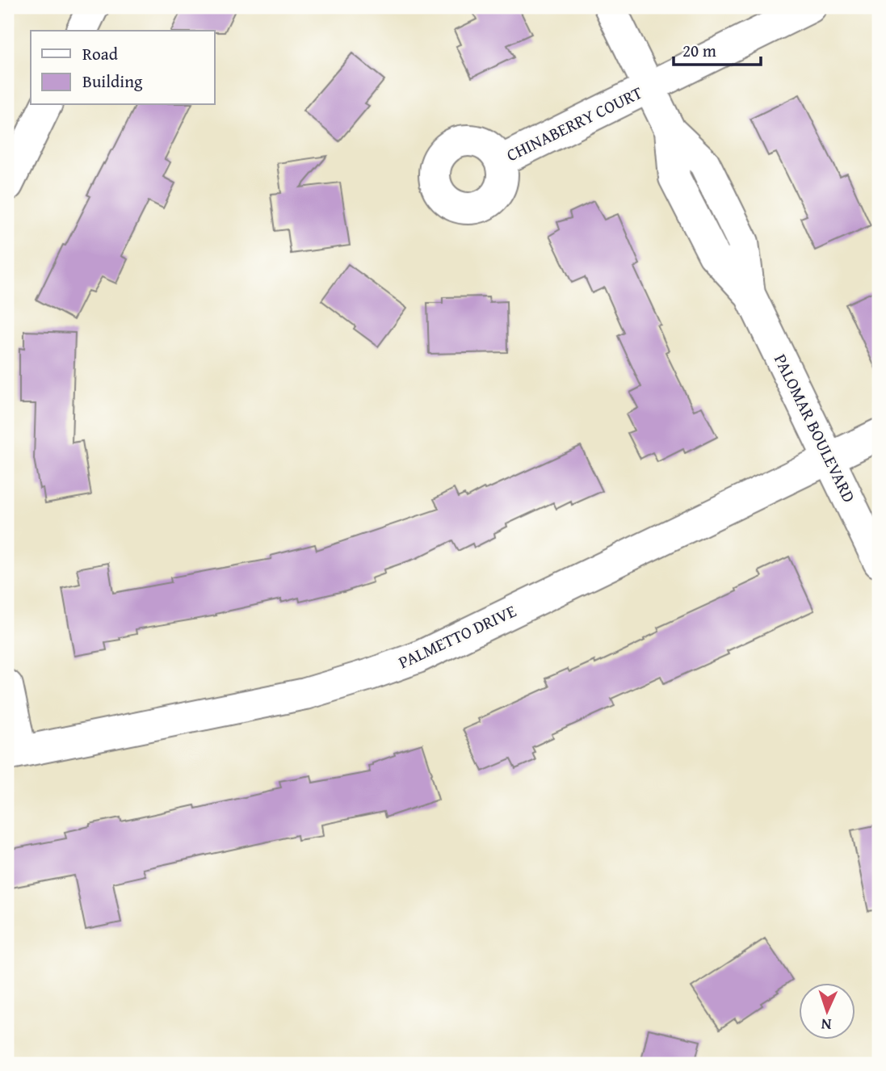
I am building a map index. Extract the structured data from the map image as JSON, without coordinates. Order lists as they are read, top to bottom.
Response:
{
  "streets": {
    "street": ["CHINABERRY COURT", "PALOMAR BOULEVARD", "PALMETTO DRIVE"]
  },
  "crossings": [
    ["CHINABERRY COURT", "PALOMAR BOULEVARD"],
    ["PALOMAR BOULEVARD", "PALMETTO DRIVE"]
  ],
  "legend": ["Road", "Building"],
  "scale_bar": "20 m",
  "north": "bottom"
}
